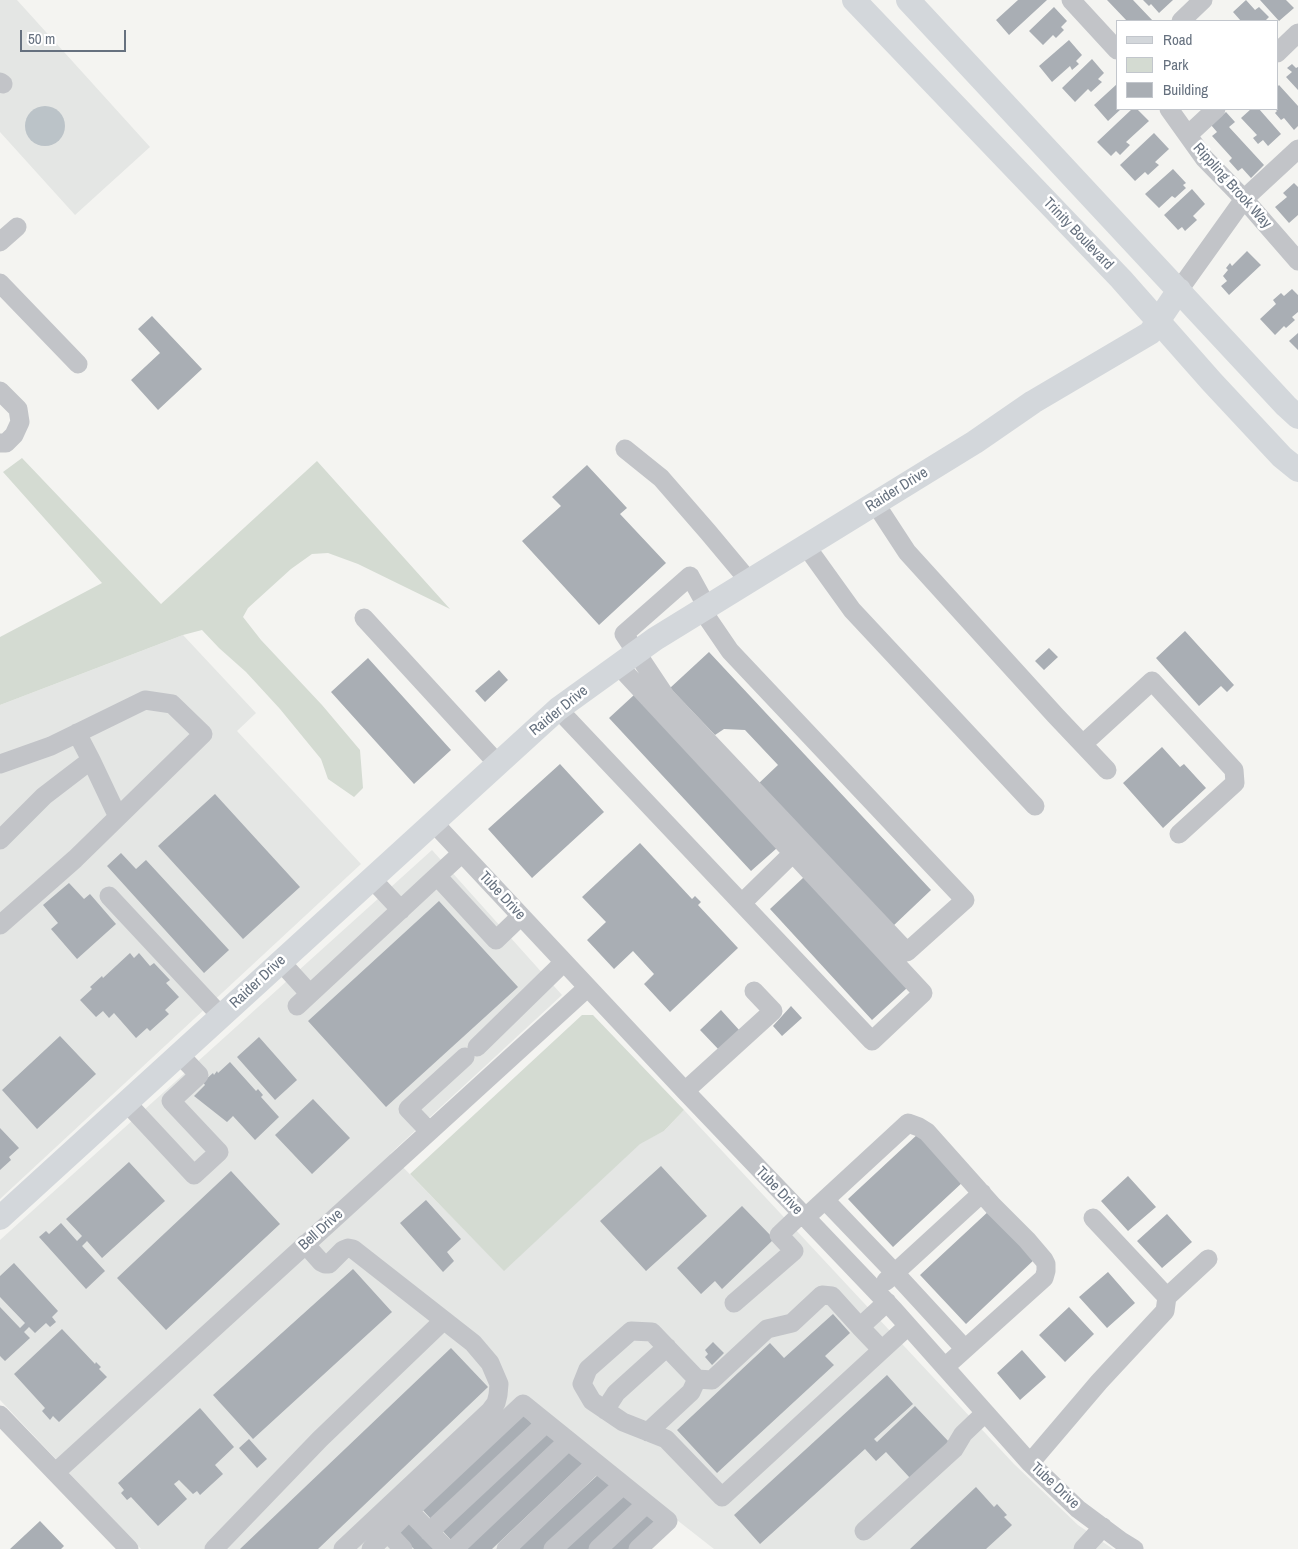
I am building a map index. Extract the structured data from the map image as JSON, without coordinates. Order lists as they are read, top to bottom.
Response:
{
  "streets": {
    "main road": ["Trinity Boulevard", "Raider Drive"],
    "street": ["Rippling Brook Way", "Tube Drive", "Bell Drive"]
  },
  "crossings": [
    ["Trinity Boulevard", "Raider Drive"],
    ["Raider Drive", "Tube Drive"],
    ["Tube Drive", "Bell Drive"]
  ],
  "legend": ["Road", "Park", "Building"],
  "scale_bar": "50 m"
}
